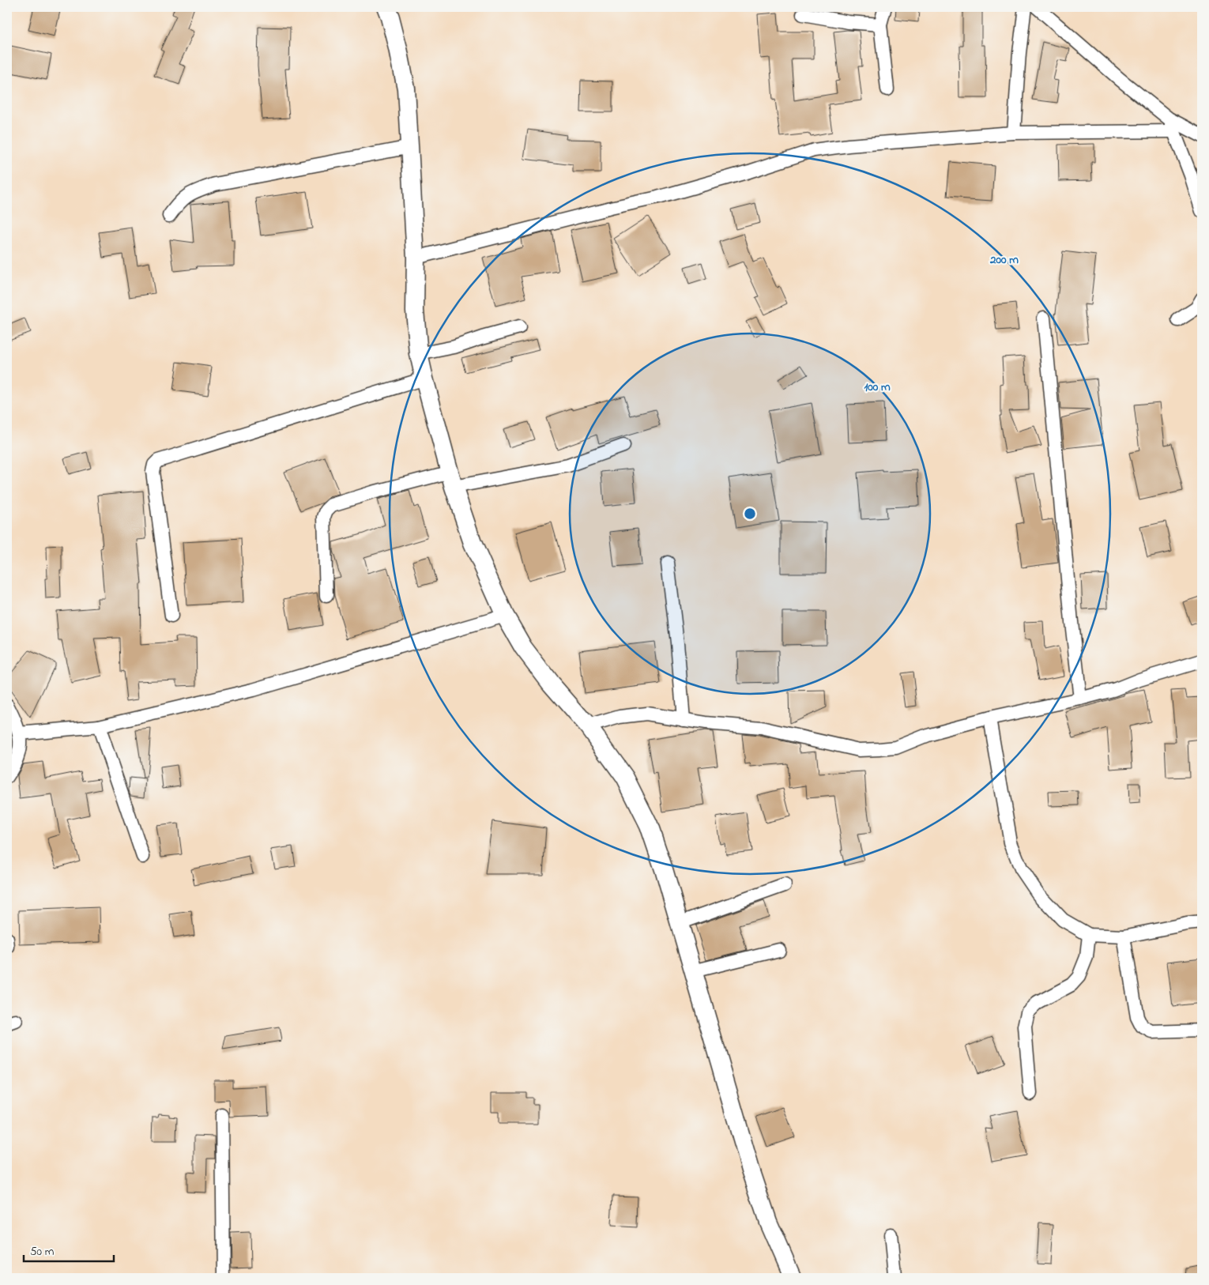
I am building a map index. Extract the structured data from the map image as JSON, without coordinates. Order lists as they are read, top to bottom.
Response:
{
  "scale_bar": "50 m",
  "rings": ["200 m", "100 m"]
}
